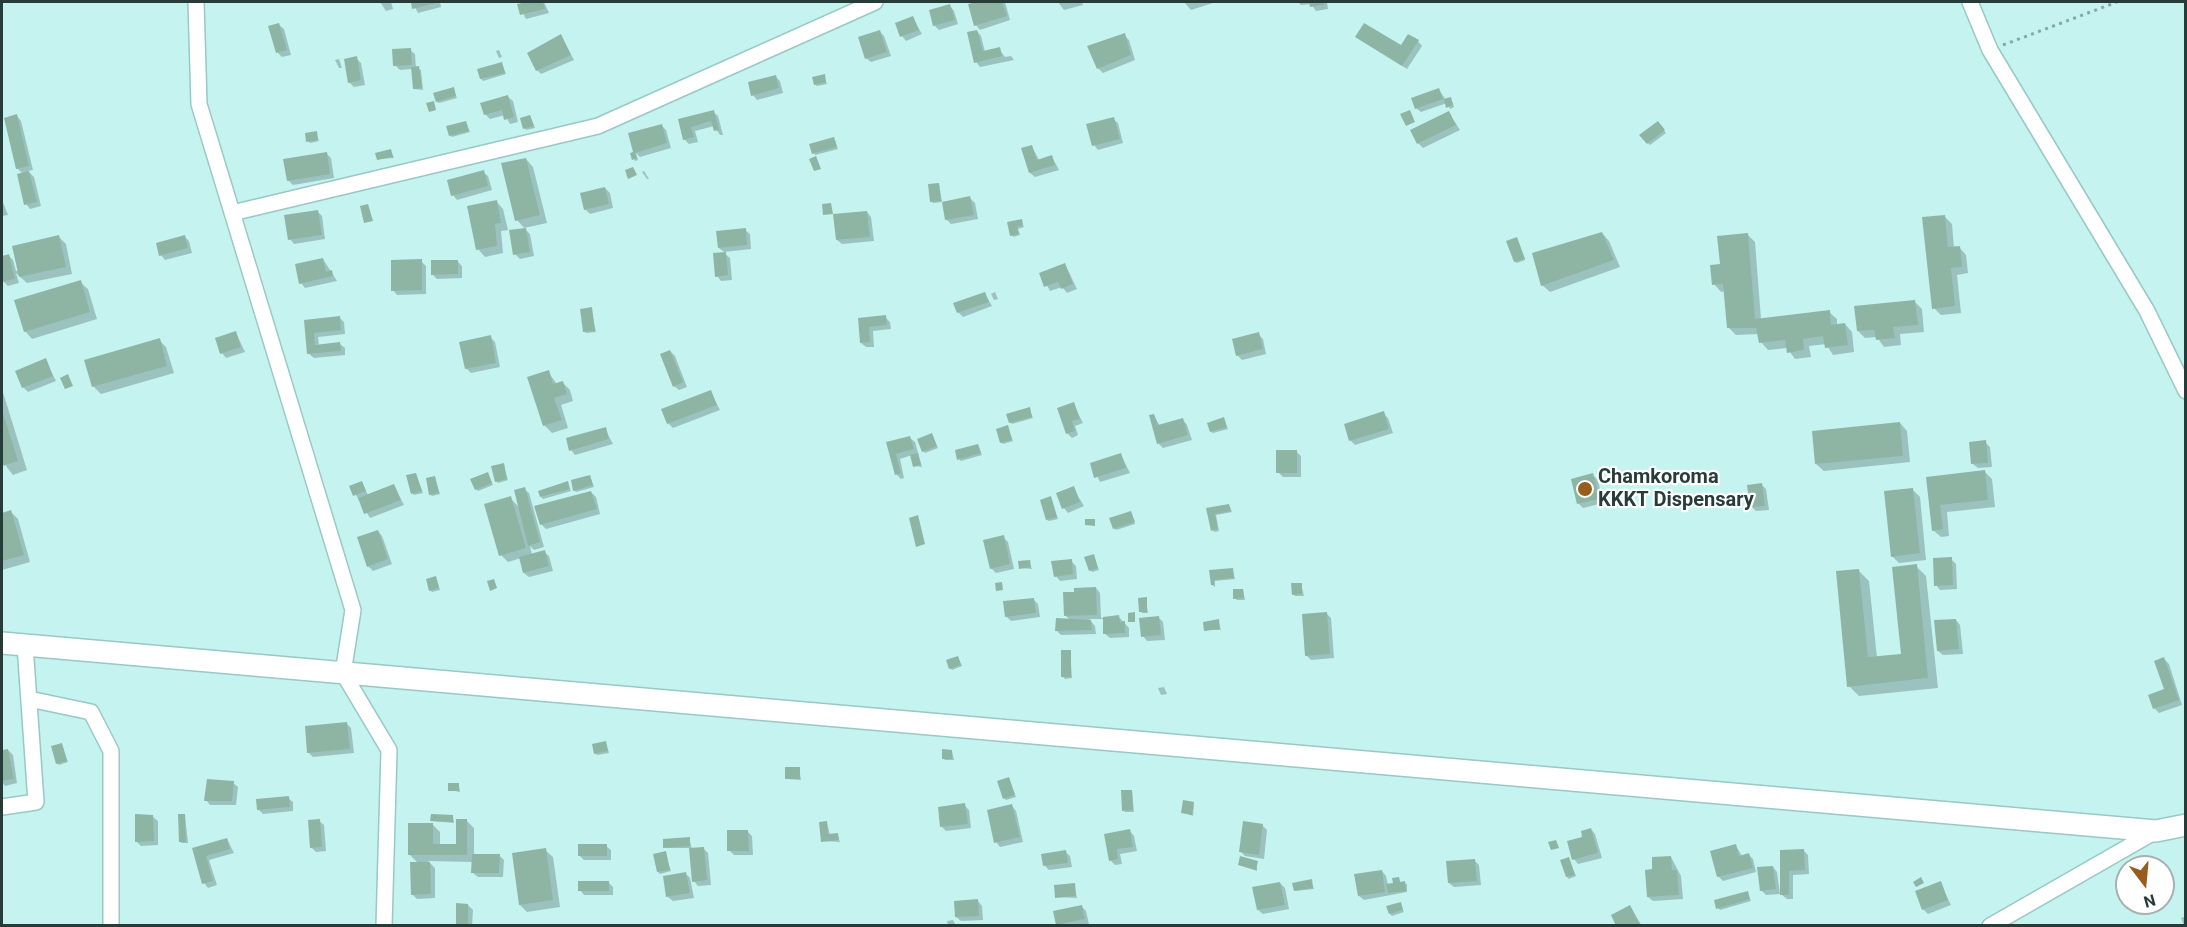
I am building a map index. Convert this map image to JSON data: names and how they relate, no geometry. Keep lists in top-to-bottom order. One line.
{"places":["Chamkoroma KKKT Dispensary"],"north":"bottom"}
